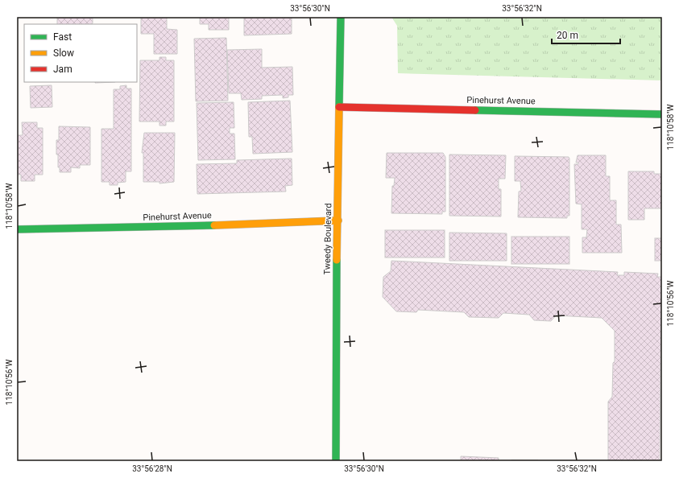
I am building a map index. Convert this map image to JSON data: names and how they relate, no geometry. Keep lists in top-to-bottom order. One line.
{"streets":{"street":["Pinehurst Avenue","Tweedy Boulevard"]},"crossings":[["Pinehurst Avenue","Tweedy Boulevard"]],"legend":["Fast","Slow","Jam"],"scale_bar":"20 m","coordinates":["33°56'30\"N","33°56'32\"N","118°10'58\"W","118°10'56\"W","33°56'28\"N"]}
